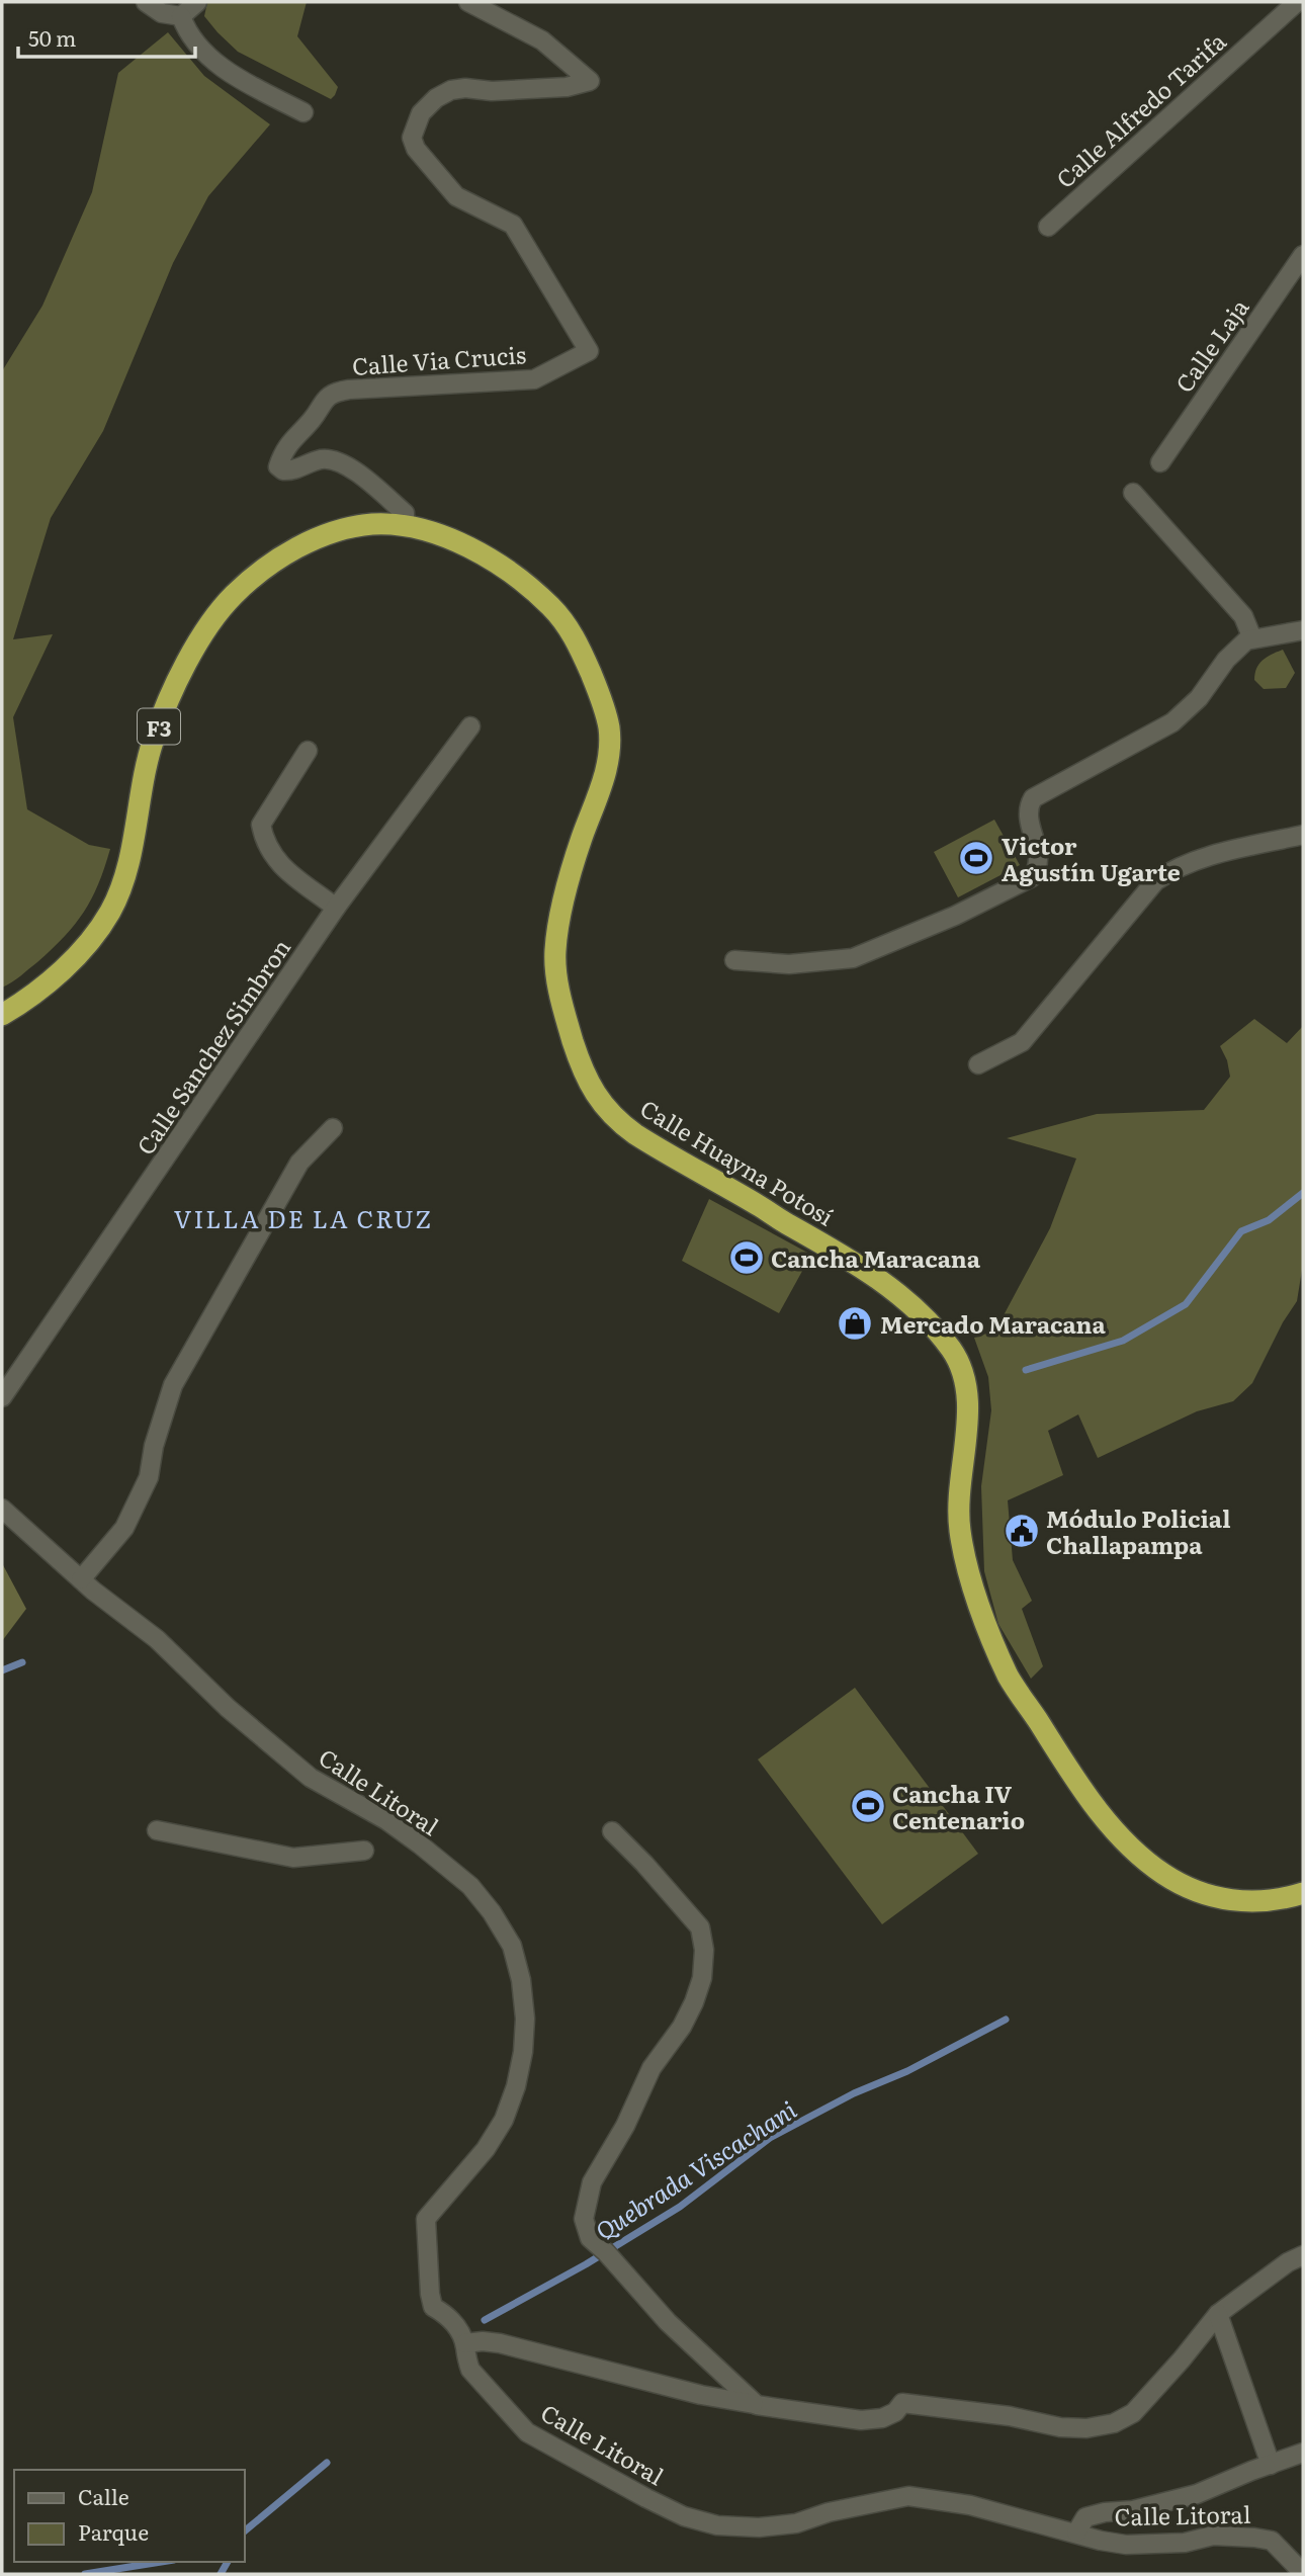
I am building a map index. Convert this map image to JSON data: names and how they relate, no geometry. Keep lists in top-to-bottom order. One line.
{"streets":{"highway":["F3","Calle Huayna Potosí"],"street":["Calle Alfredo Tarifa","Calle Laja","Calle Via Crucis","Calle Sanchez Simbron","Calle Litoral"]},"crossings":[["Calle Via Crucis","Calle Huayna Potosí"]],"districts":["VILLA DE LA CRUZ"],"water":["Quebrada Viscachani"],"places":{"sports":["Victor Agustín Ugarte","Cancha Maracana","Cancha IV Centenario"],"shop":["Mercado Maracana"],"public building":["Módulo Policial Challapampa"]},"legend":["Calle","Parque"],"scale_bar":"50 m"}
